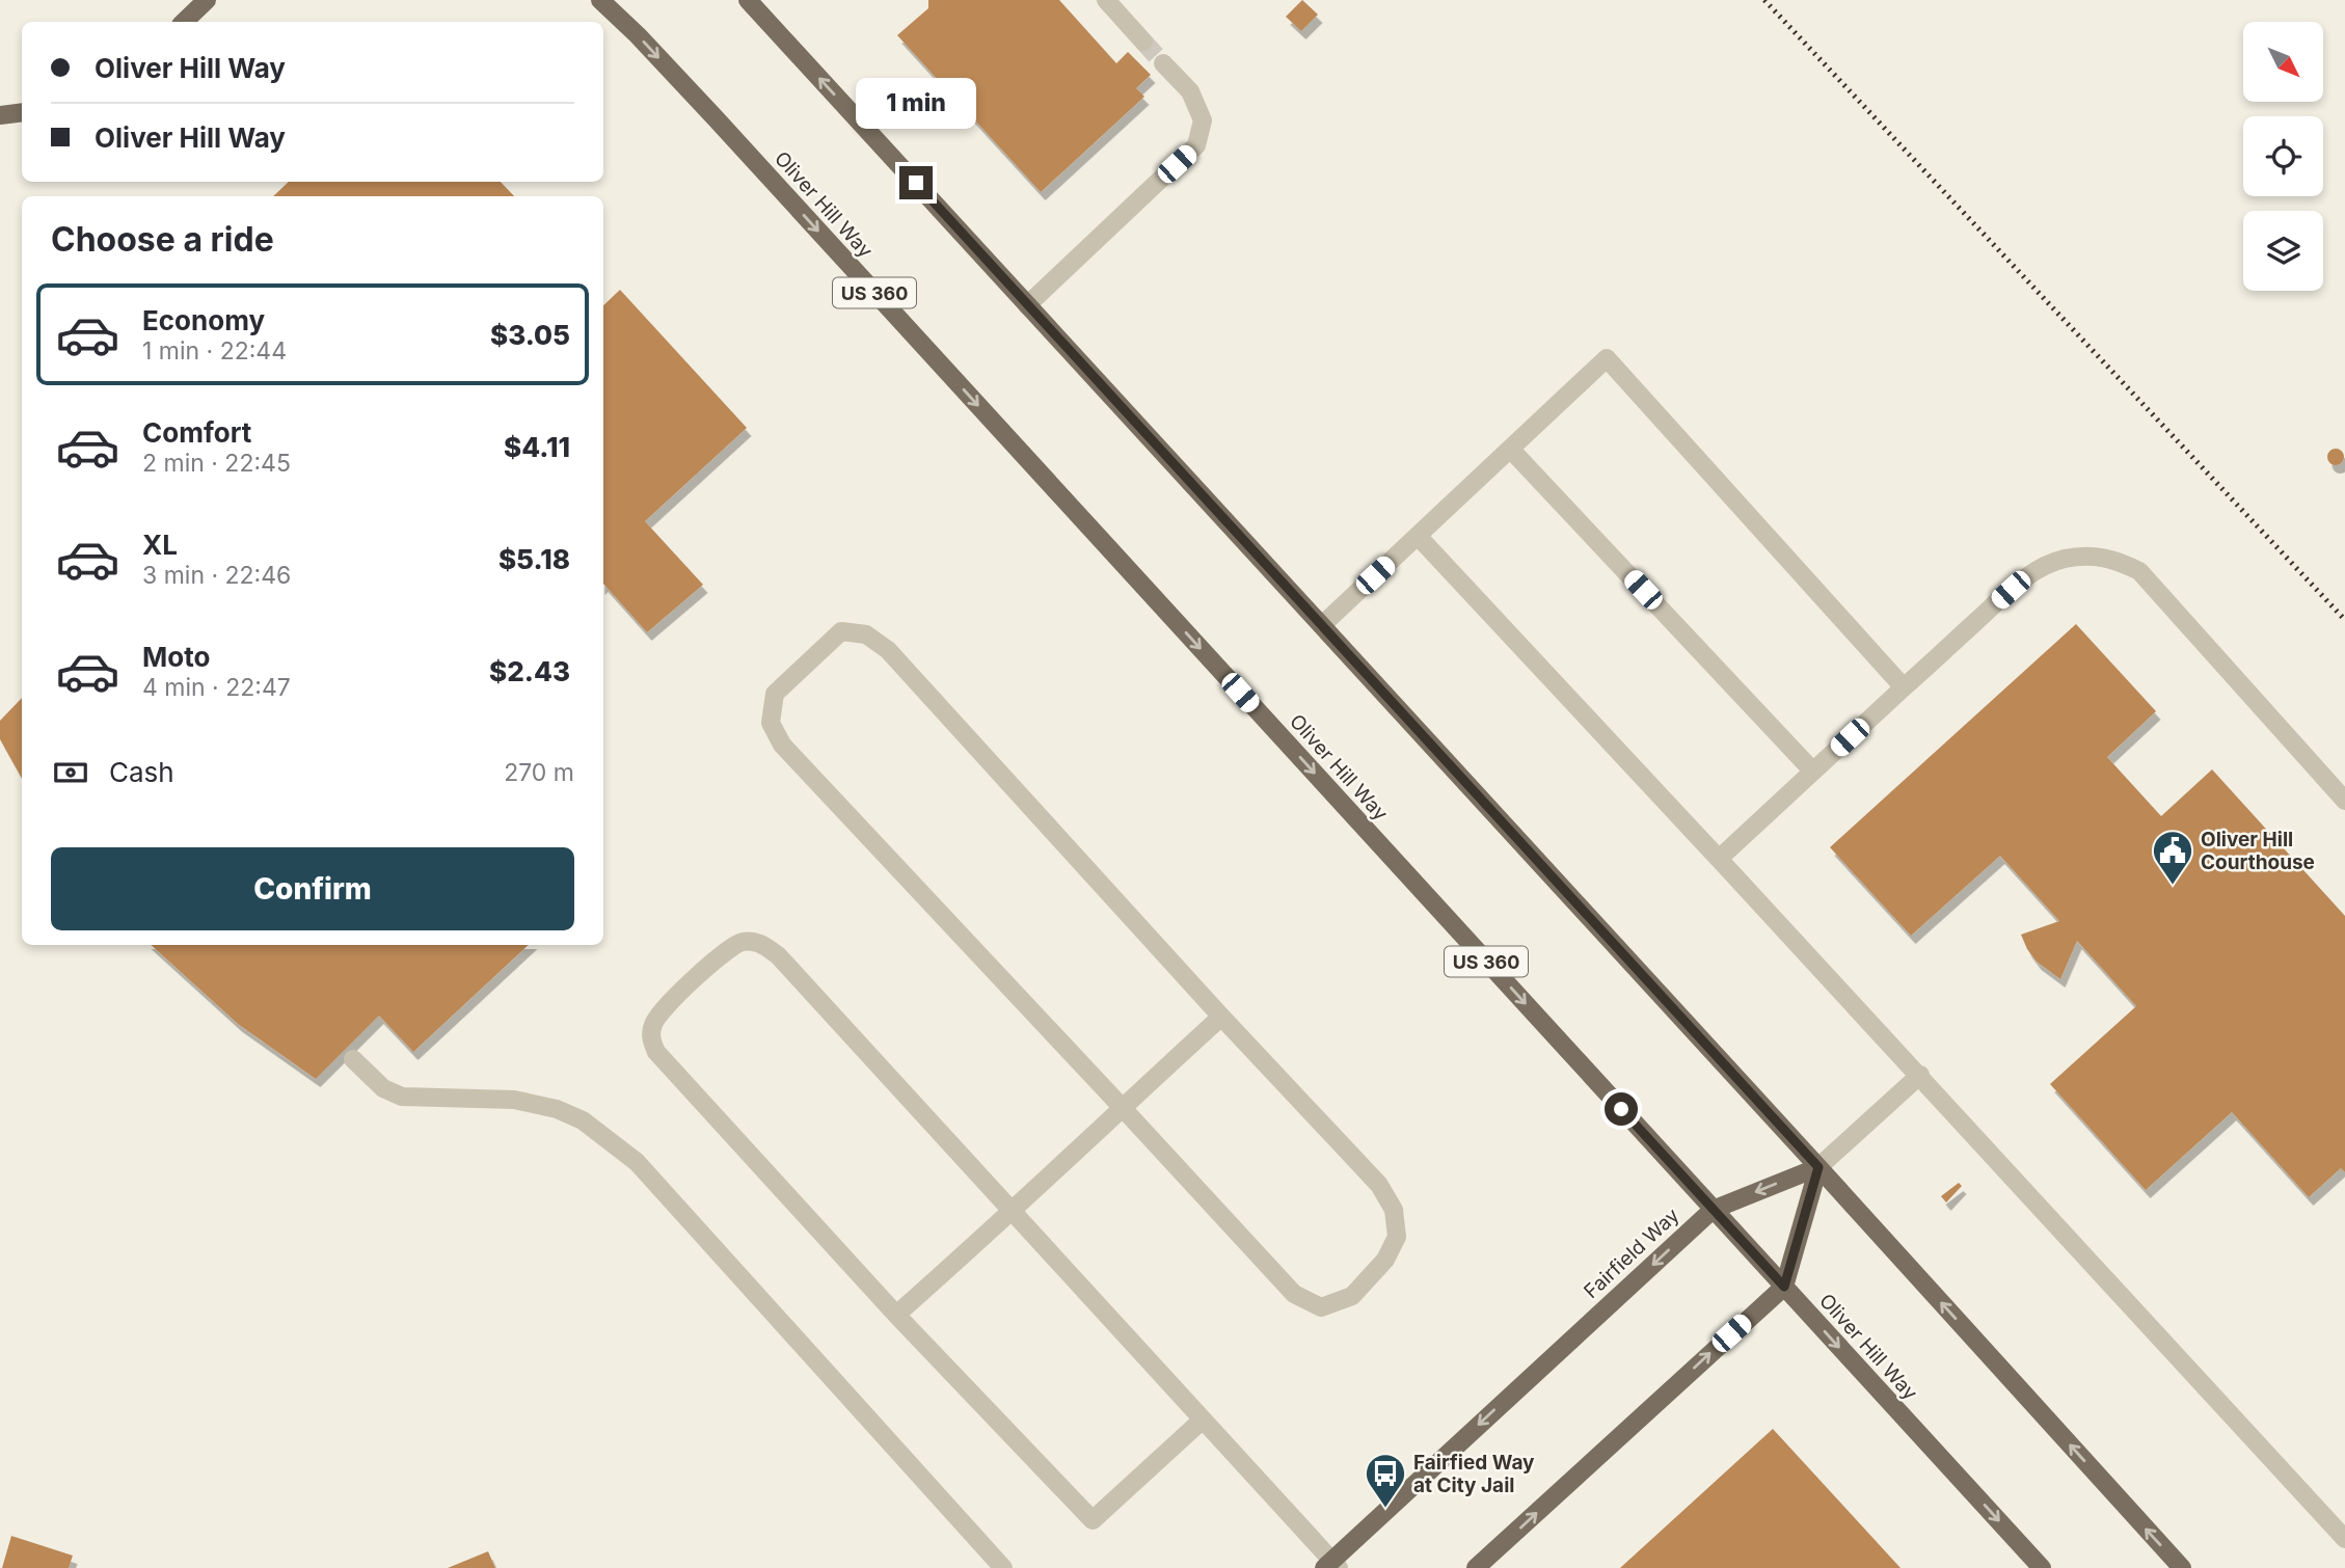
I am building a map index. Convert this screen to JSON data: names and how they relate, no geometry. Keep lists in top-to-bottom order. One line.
{"streets":{"main road":["Oliver Hill Way","US 360","Fairfield Way"]},"crossings":[["Oliver Hill Way","Fairfield Way"]],"places":{"public building":["Oliver Hill Courthouse"],"bus stop":["Fairfied Way at City Jail"]},"north":"bottom right","page":{"banner":["Oliver Hill Way","Oliver Hill Way"],"bubble":"1 min","heading":"Choose a ride","list":[{"name":"Economy","note":"1 min · 22:44","value":"$3.05"},{"name":"Comfort","note":"2 min · 22:45","value":"$4.11"},{"name":"XL","note":"3 min · 22:46","value":"$5.18"},{"name":"Moto","note":"4 min · 22:47","value":"$2.43"}],"pay":["Cash","270 m"],"buttons":"Confirm"}}
